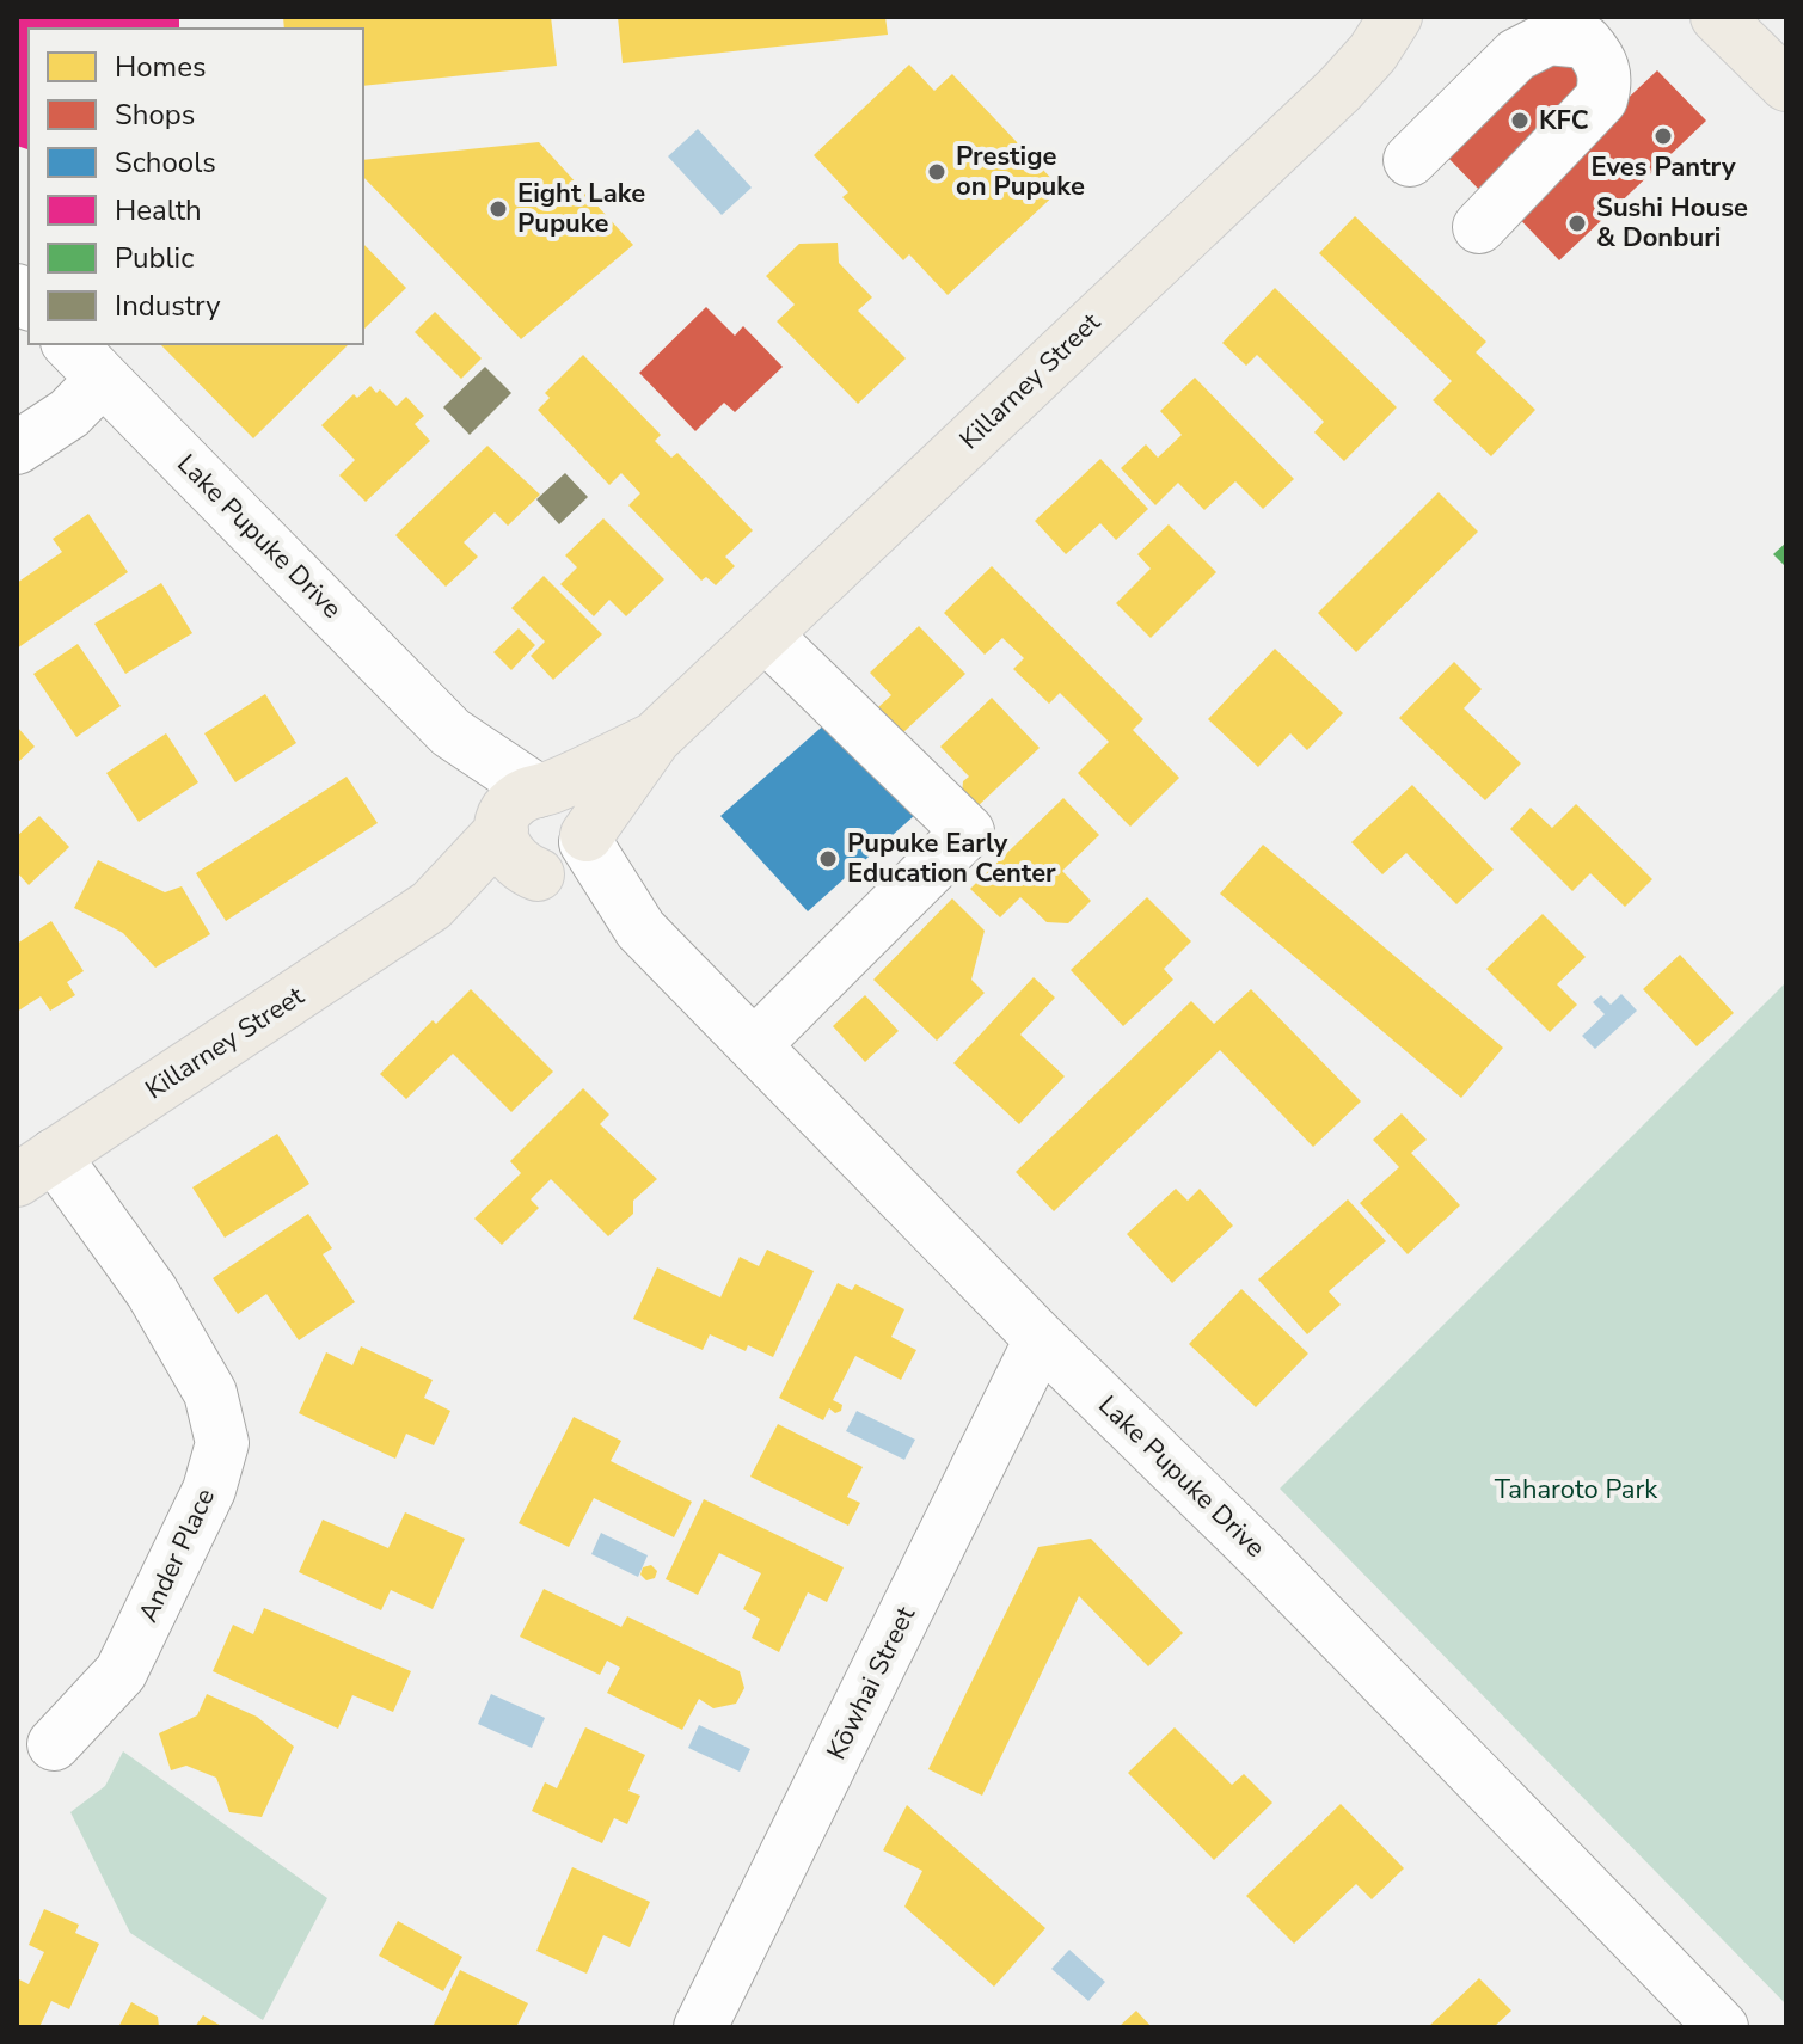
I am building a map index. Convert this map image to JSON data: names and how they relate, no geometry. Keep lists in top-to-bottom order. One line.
{"streets":{"main road":["Killarney Street"],"street":["Lake Pupuke Drive","Ander Place","Kōwhai Street"]},"crossings":[["Killarney Street","Lake Pupuke Drive"],["Killarney Street","Ander Place"],["Lake Pupuke Drive","Kōwhai Street"]],"parks":["Taharoto Park"],"places":["KFC","Eves Pantry","Prestige on Pupuke","Eight Lake Pupuke","Sushi House & Donburi","Pupuke Early Education Center"],"legend":["Homes","Shops","Schools","Health","Public","Industry"]}
